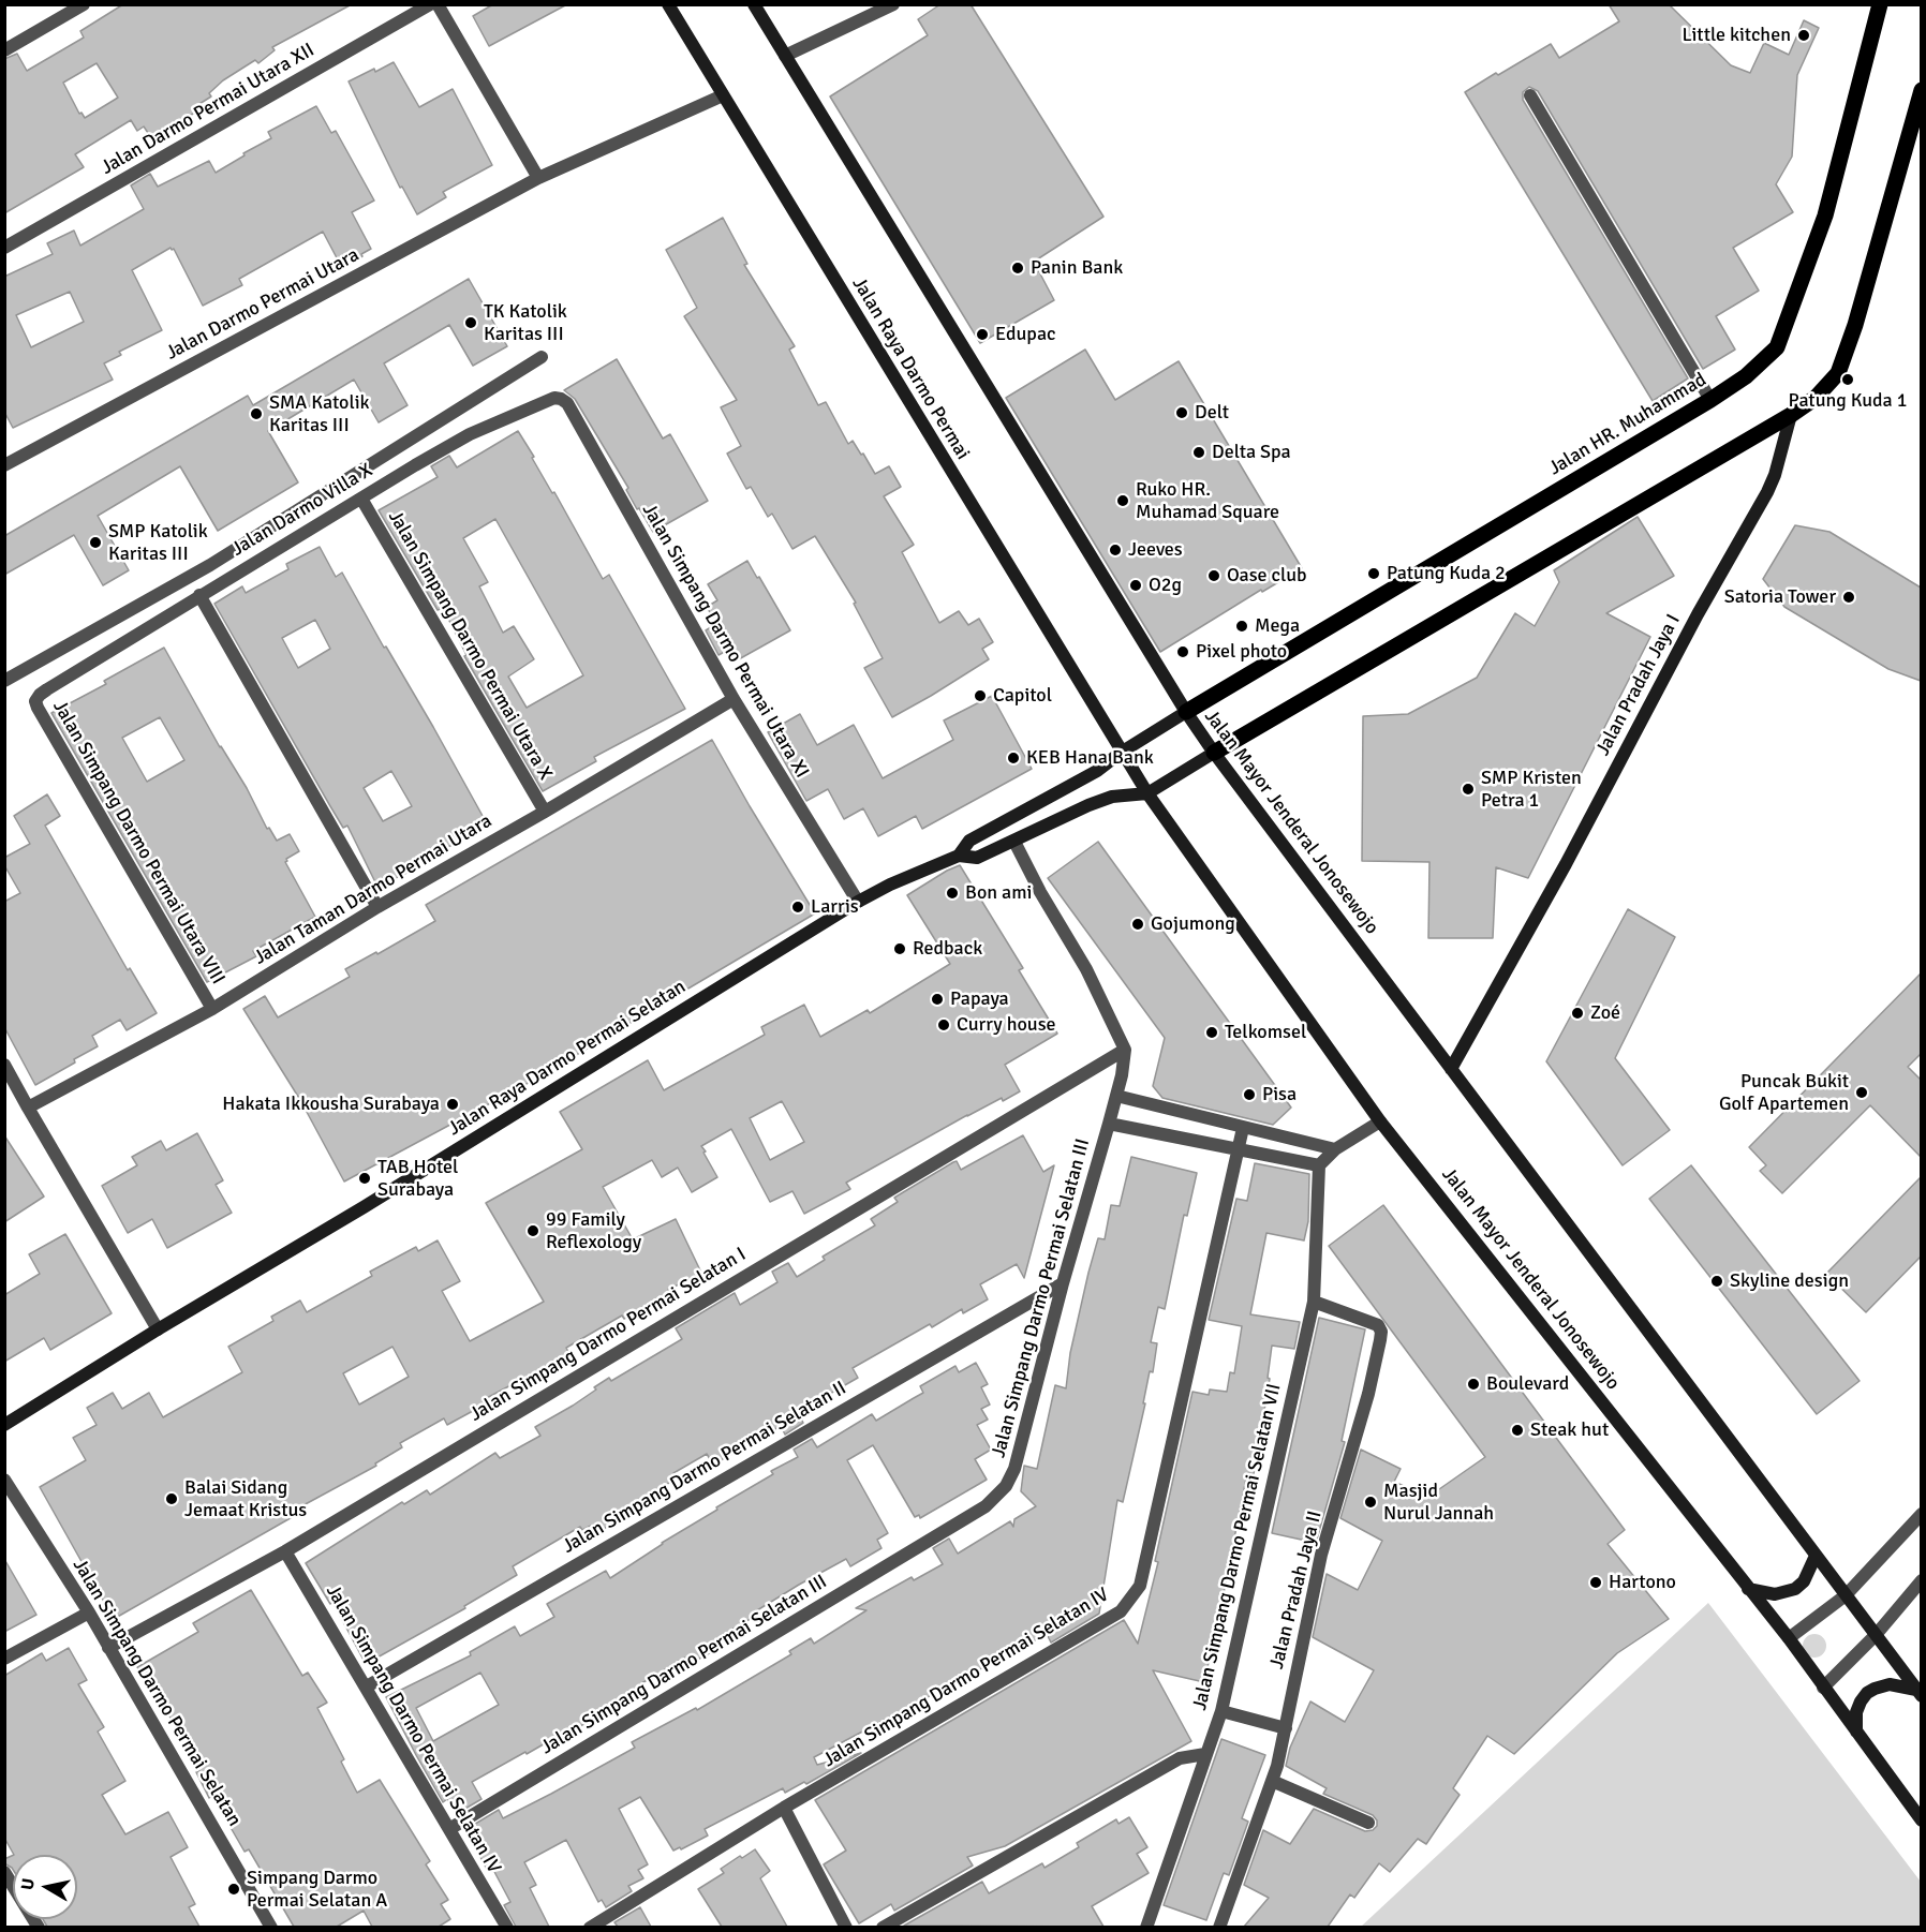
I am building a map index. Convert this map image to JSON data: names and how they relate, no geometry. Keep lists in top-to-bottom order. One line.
{"streets":{"main road":["Jalan HR. Muhammad"],"street":["Jalan Darmo Permai Utara XII","Jalan Darmo Permai Utara","Jalan Raya Darmo Permai","Jalan Darmo Villa X","Jalan Simpang Darmo Permai Utara XI","Jalan Simpang Darmo Permai Utara X","Jalan Pradah Jaya I","Jalan Mayor Jenderal Jonosewojo","Jalan Simpang Darmo Permai Utara VIII","Jalan Taman Darmo Permai Utara","Jalan Raya Darmo Permai Selatan","Jalan Simpang Darmo Permai Selatan III","Jalan Simpang Darmo Permai Selatan I","Jalan Simpang Darmo Permai Selatan II","Jalan Simpang Darmo Permai Selatan VII","Jalan Pradah Jaya II","Jalan Simpang Darmo Permai Selatan IV","Jalan Simpang Darmo Permai Selatan"]},"crossings":[["Jalan Darmo Permai Utara","Jalan Raya Darmo Permai"],["Jalan Raya Darmo Permai","Jalan Mayor Jenderal Jonosewojo"],["Jalan Raya Darmo Permai","Jalan Raya Darmo Permai Selatan"],["Jalan HR. Muhammad","Jalan Mayor Jenderal Jonosewojo"],["Jalan HR. Muhammad","Jalan Raya Darmo Permai Selatan"],["Jalan Darmo Villa X","Jalan Simpang Darmo Permai Utara XI"],["Jalan Darmo Villa X","Jalan Simpang Darmo Permai Utara X"],["Jalan Darmo Villa X","Jalan Simpang Darmo Permai Utara VIII"],["Jalan Simpang Darmo Permai Utara XI","Jalan Taman Darmo Permai Utara"],["Jalan Simpang Darmo Permai Utara XI","Jalan Raya Darmo Permai Selatan"],["Jalan Simpang Darmo Permai Utara X","Jalan Taman Darmo Permai Utara"],["Jalan Pradah Jaya I","Jalan Mayor Jenderal Jonosewojo"],["Jalan Mayor Jenderal Jonosewojo","Jalan Raya Darmo Permai Selatan"],["Jalan Simpang Darmo Permai Utara VIII","Jalan Taman Darmo Permai Utara"],["Jalan Simpang Darmo Permai Selatan III","Jalan Simpang Darmo Permai Selatan I"],["Jalan Simpang Darmo Permai Selatan III","Jalan Simpang Darmo Permai Selatan II"],["Jalan Simpang Darmo Permai Selatan III","Jalan Simpang Darmo Permai Selatan IV"],["Jalan Simpang Darmo Permai Selatan I","Jalan Simpang Darmo Permai Selatan IV"],["Jalan Simpang Darmo Permai Selatan I","Jalan Simpang Darmo Permai Selatan"],["Jalan Simpang Darmo Permai Selatan II","Jalan Simpang Darmo Permai Selatan IV"],["Jalan Simpang Darmo Permai Selatan VII","Jalan Pradah Jaya II"]],"places":["Little kitchen","Panin Bank","TK Katolik Karitas III","Edupac","Patung Kuda 1","Delt","SMA Katolik Karitas III","Delta Spa","Ruko HR. Muhamad Square","SMP Katolik Karitas III","Jeeves","Patung Kuda 2","Oase club","O2g","Satoria Tower","Mega","Pixel photo","Capitol","KEB Hana Bank","SMP Kristen Petra 1","Bon ami","Larris","Gojumong","Redback","Papaya","Zoé","Curry house","Telkomsel","Puncak Bukit Golf Apartemen","Pisa","Hakata Ikkousha Surabaya","TAB Hotel Surabaya","99 Family Reflexology","Skyline design","Boulevard","Steak hut","Balai Sidang Jemaat Kristus","Masjid Nurul Jannah","Hartono","Simpang Darmo Permai Selatan A"],"north":"left"}
